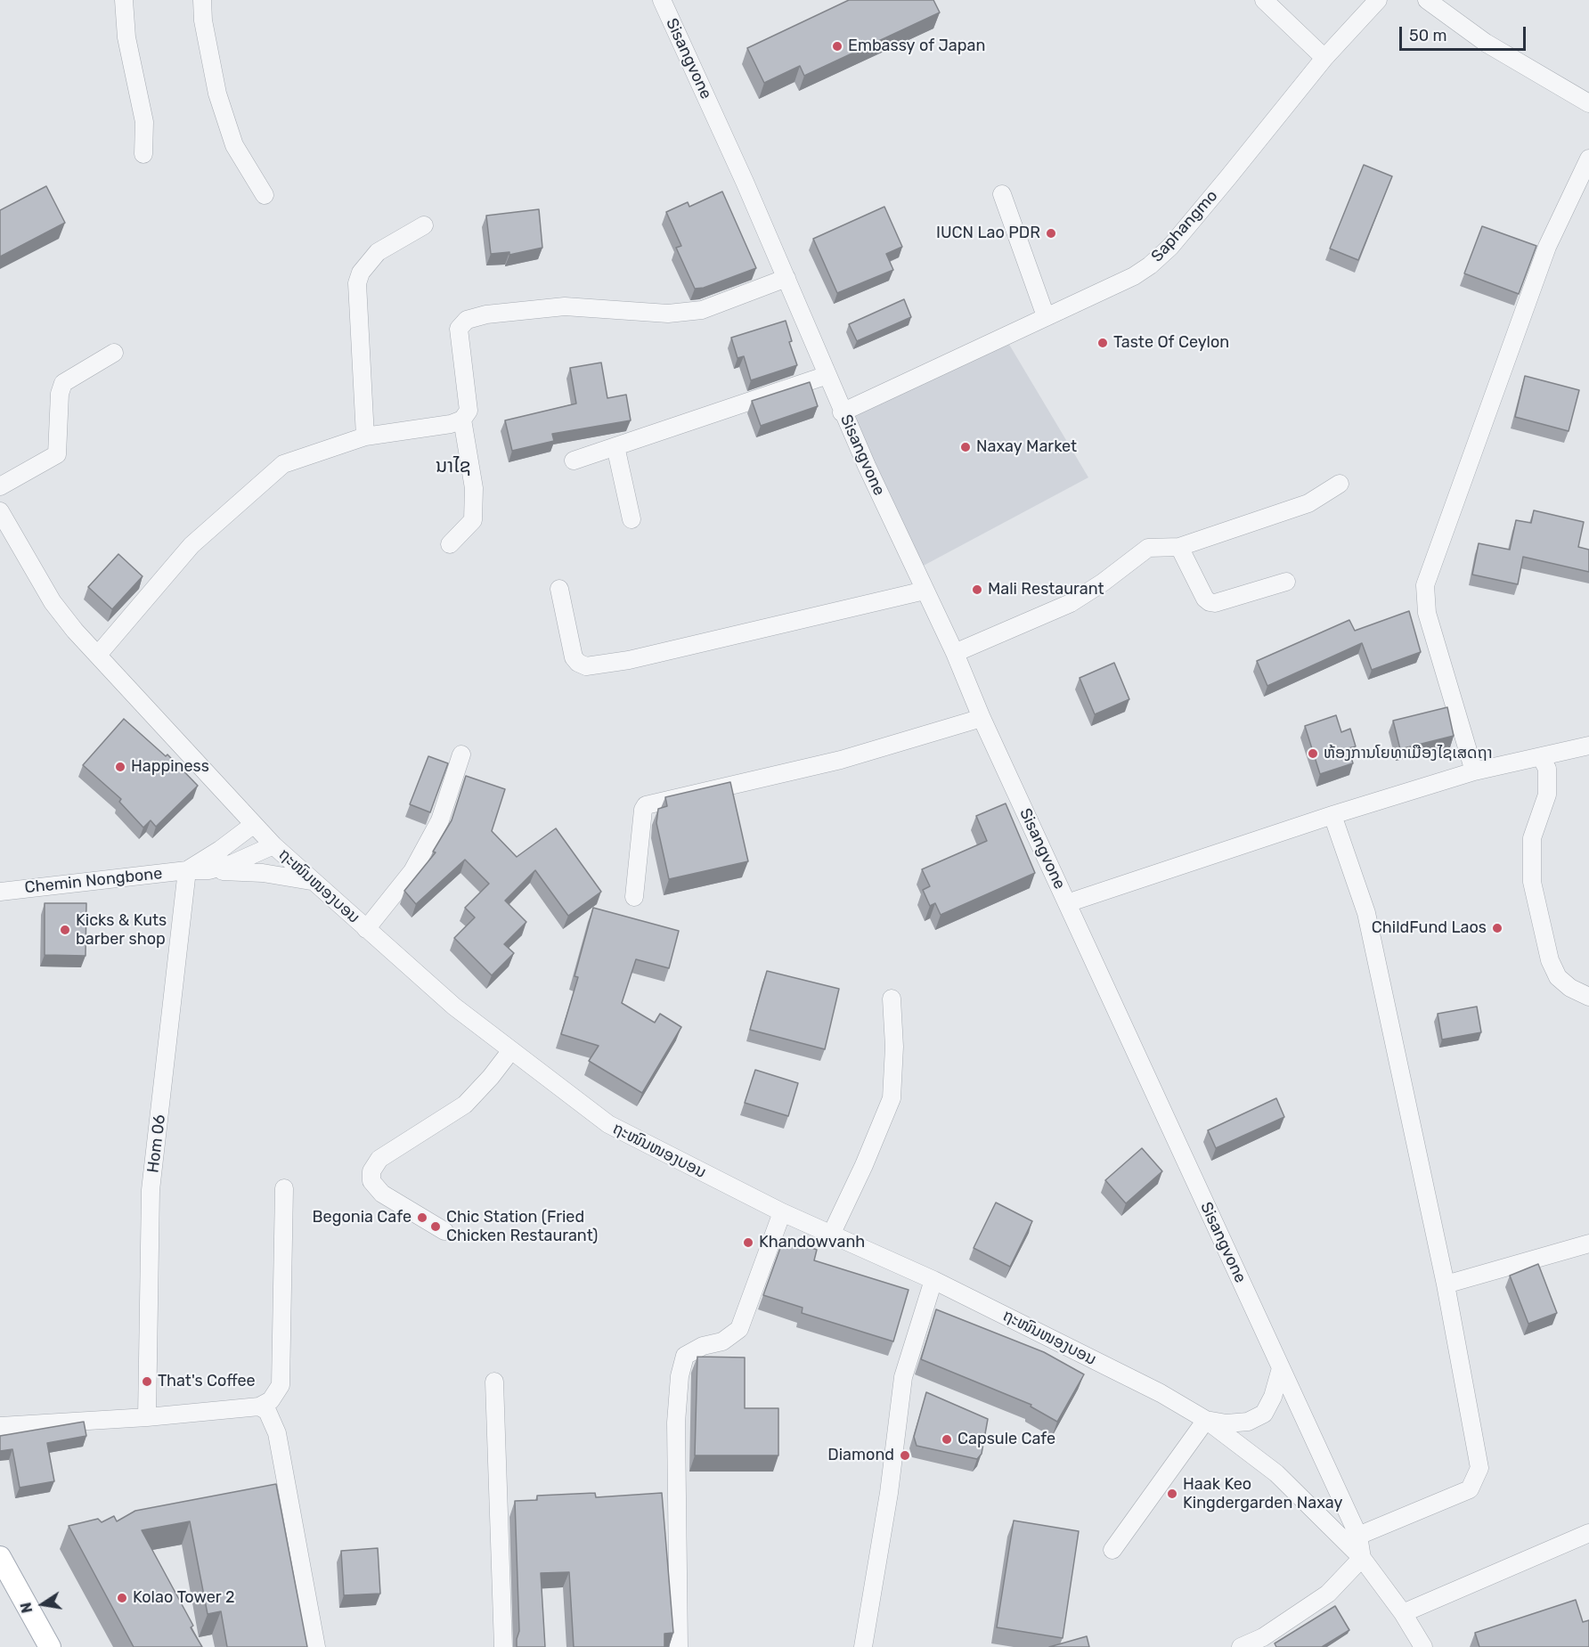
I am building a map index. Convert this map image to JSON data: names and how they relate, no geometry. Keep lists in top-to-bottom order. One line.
{"streets":{"street":["Sisangvone","Saphangmo","Chemin Nongbone","ຖະໜົນໜອງບອນ","Hom 06"]},"crossings":[["Sisangvone","Saphangmo"],["Sisangvone","ຖະໜົນໜອງບອນ"],["Chemin Nongbone","ຖະໜົນໜອງບອນ"],["Chemin Nongbone","Hom 06"]],"districts":["ນາໄຊ"],"places":["Embassy of Japan","IUCN Lao PDR","Taste Of Ceylon","Naxay Market","Mali Restaurant","ຫ້ອງການໂຍທາເມືອງໄຊເສດຖາ","Happiness","ChildFund Laos","Kicks & Kuts barber shop","Begonia Cafe","Chic Station (Fried Chicken Restaurant)","Khandowvanh","That's Coffee","Capsule Cafe","Diamond","Haak Keo Kingdergarden Naxay","Kolao Tower 2"],"scale_bar":"50 m","north":"left"}
